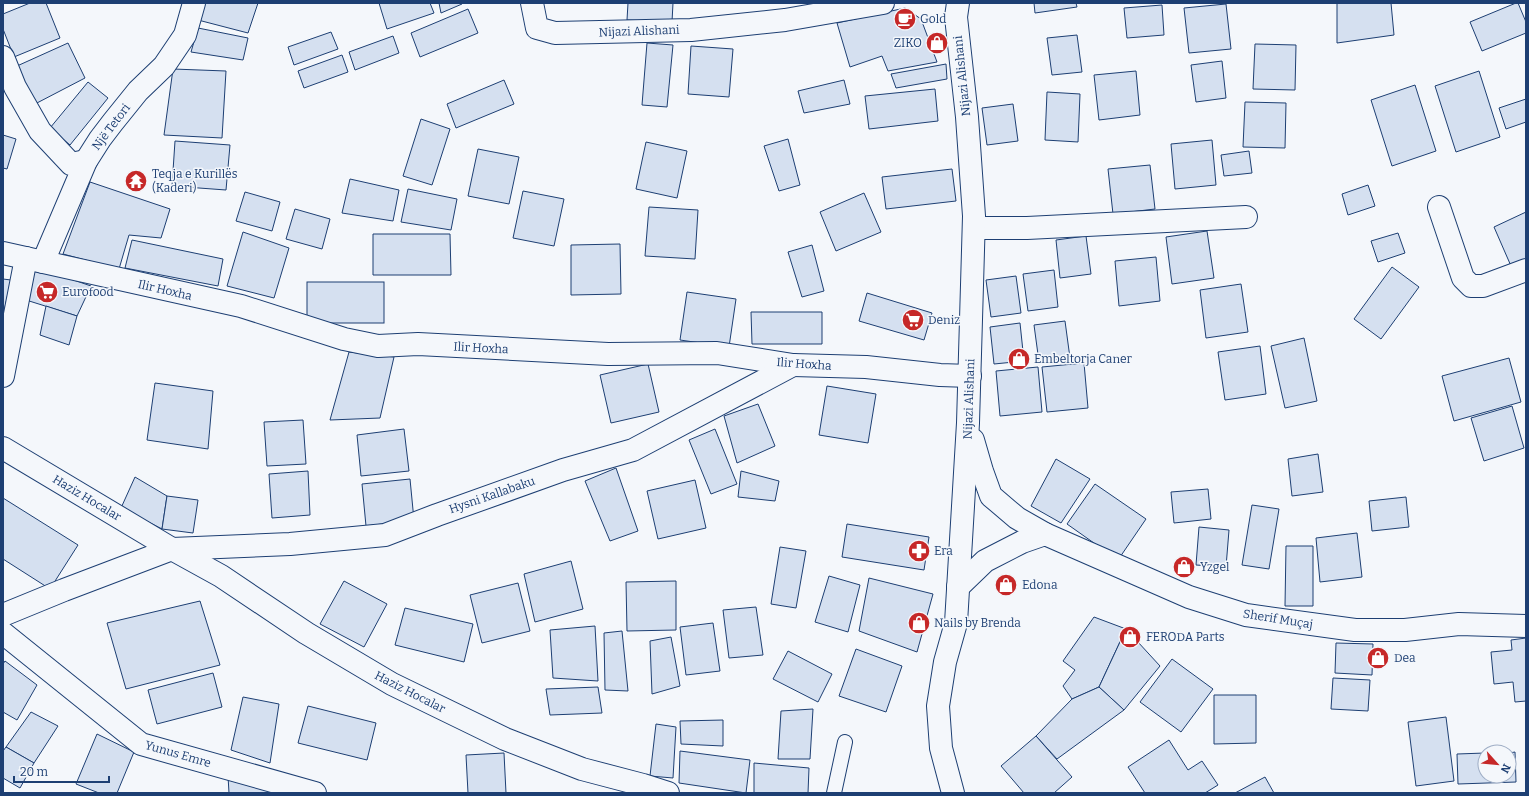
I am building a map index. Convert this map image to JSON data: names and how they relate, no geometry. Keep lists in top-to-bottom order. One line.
{"streets":{"street":["Nijazi Alishani","Një Tetori","Ilir Hoxha","Hysni Kallabaku","Haziz Hocalar","Sherif Muçaj","Yunus Emre"]},"crossings":[["Nijazi Alishani","Ilir Hoxha"],["Nijazi Alishani","Sherif Muçaj"],["Një Tetori","Ilir Hoxha"],["Ilir Hoxha","Hysni Kallabaku"],["Hysni Kallabaku","Haziz Hocalar"]],"places":{"cafe":["Gold"],"shop":["ZIKO","Embeltorja Caner","Yzgel","Edona","Nails by Brenda","FERODA Parts","Dea"],"temple":["Teqja e Kurillës (Kaderi)"],"supermarket":["Eurofood","Deniz"],"pharmacy":["Era"]},"scale_bar":"20 m","north":"bottom right"}
